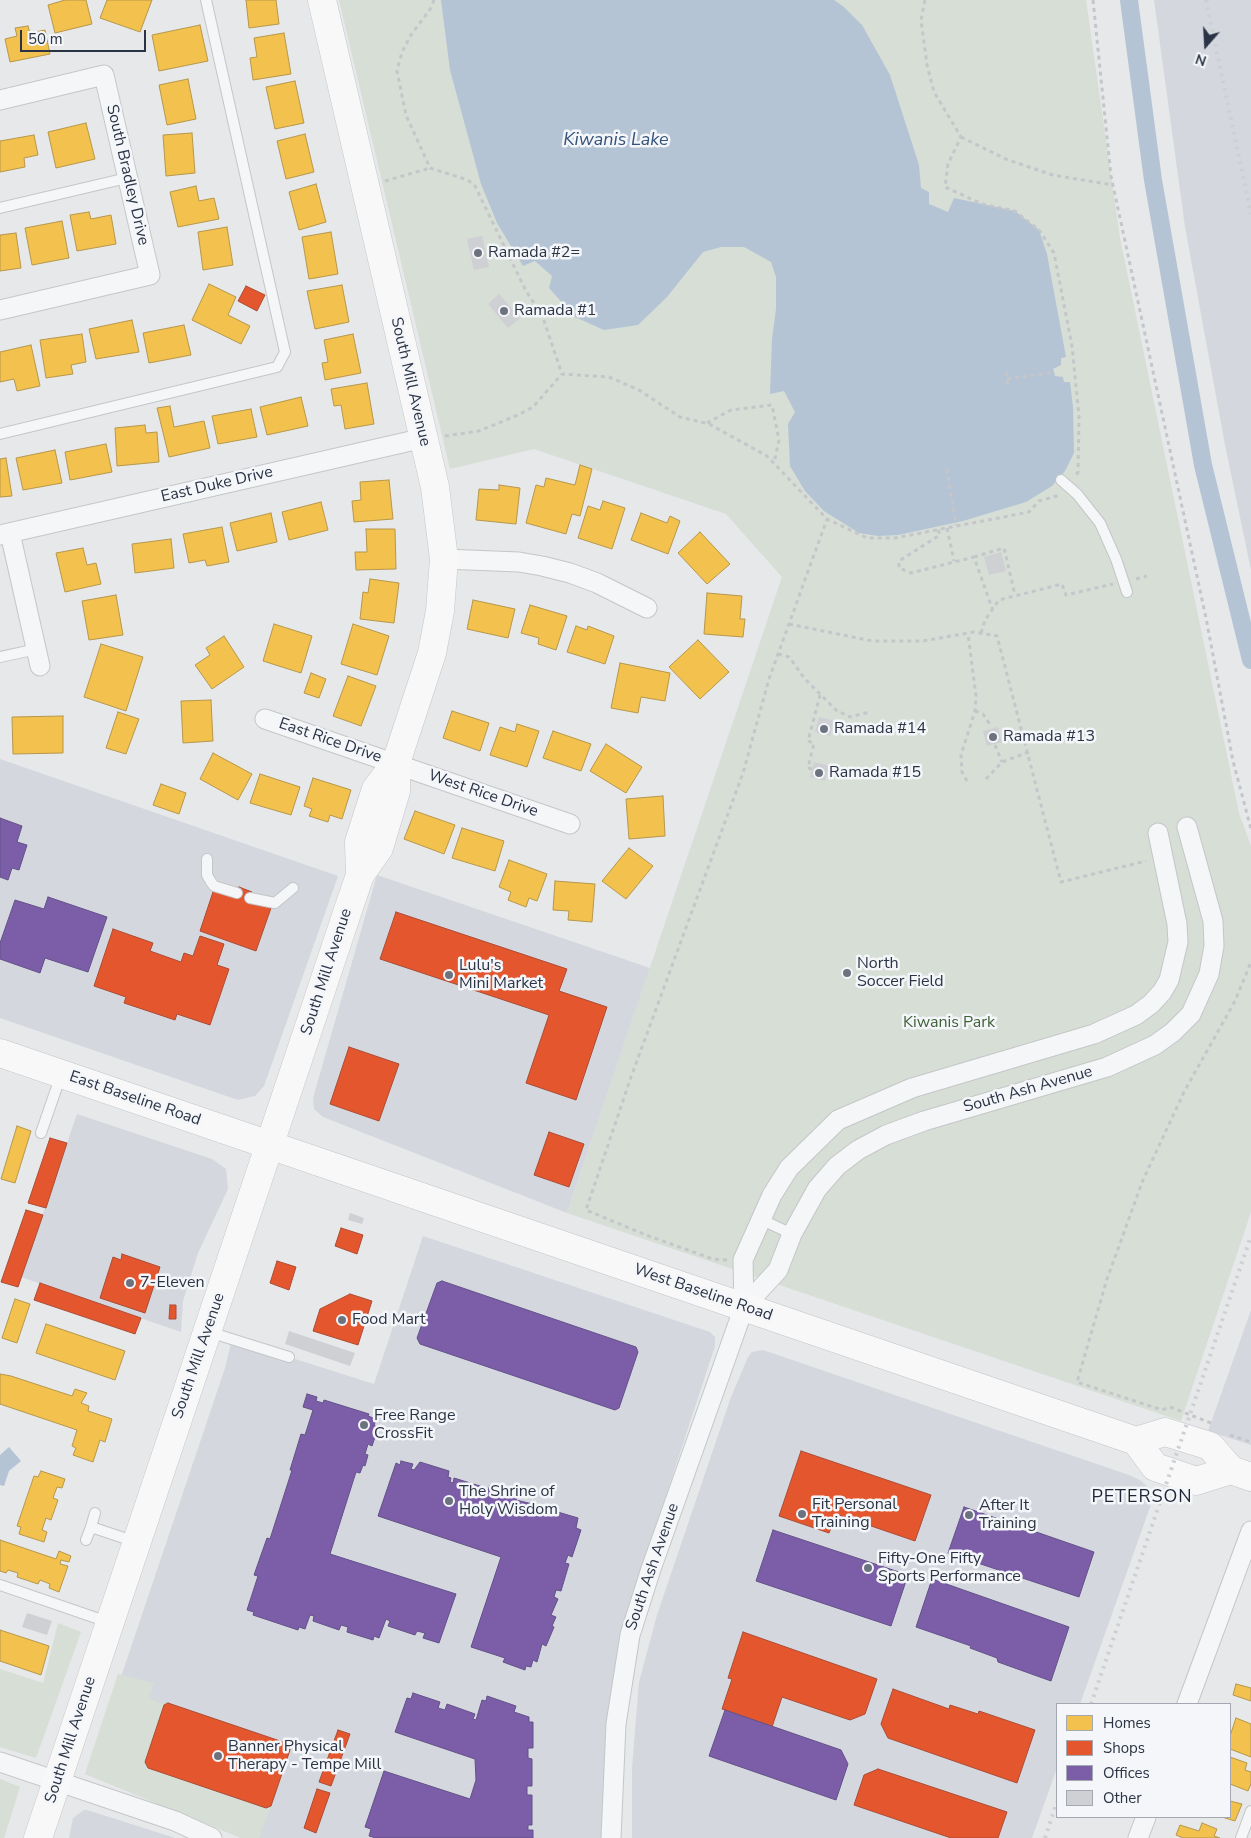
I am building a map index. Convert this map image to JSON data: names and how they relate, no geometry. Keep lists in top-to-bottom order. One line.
{"streets":{"main road":["South Mill Avenue","East Baseline Road","West Baseline Road"],"street":["South Bradley Drive","East Duke Drive","East Rice Drive","West Rice Drive","South Ash Avenue"]},"crossings":[["South Mill Avenue","East Duke Drive"],["South Mill Avenue","East Rice Drive"],["South Mill Avenue","West Rice Drive"],["South Mill Avenue","East Baseline Road"],["South Mill Avenue","West Baseline Road"],["East Rice Drive","West Rice Drive"],["South Ash Avenue","West Baseline Road"],["East Baseline Road","West Baseline Road"]],"districts":["PETERSON"],"water":["Kiwanis Lake"],"parks":["Kiwanis Park"],"places":["Ramada #2=","Ramada #1","Ramada #14","Ramada #13","Ramada #15","North Soccer Field","Lulu's Mini Market","7-Eleven","Food Mart","Free Range CrossFit","The Shrine of Holy Wisdom","Fit Personal Training","After It Training","Fifty-One Fifty Sports Performance","Banner Physical Therapy - Tempe Mill"],"legend":["Homes","Shops","Offices","Other"],"scale_bar":"50 m","north":"bottom"}
